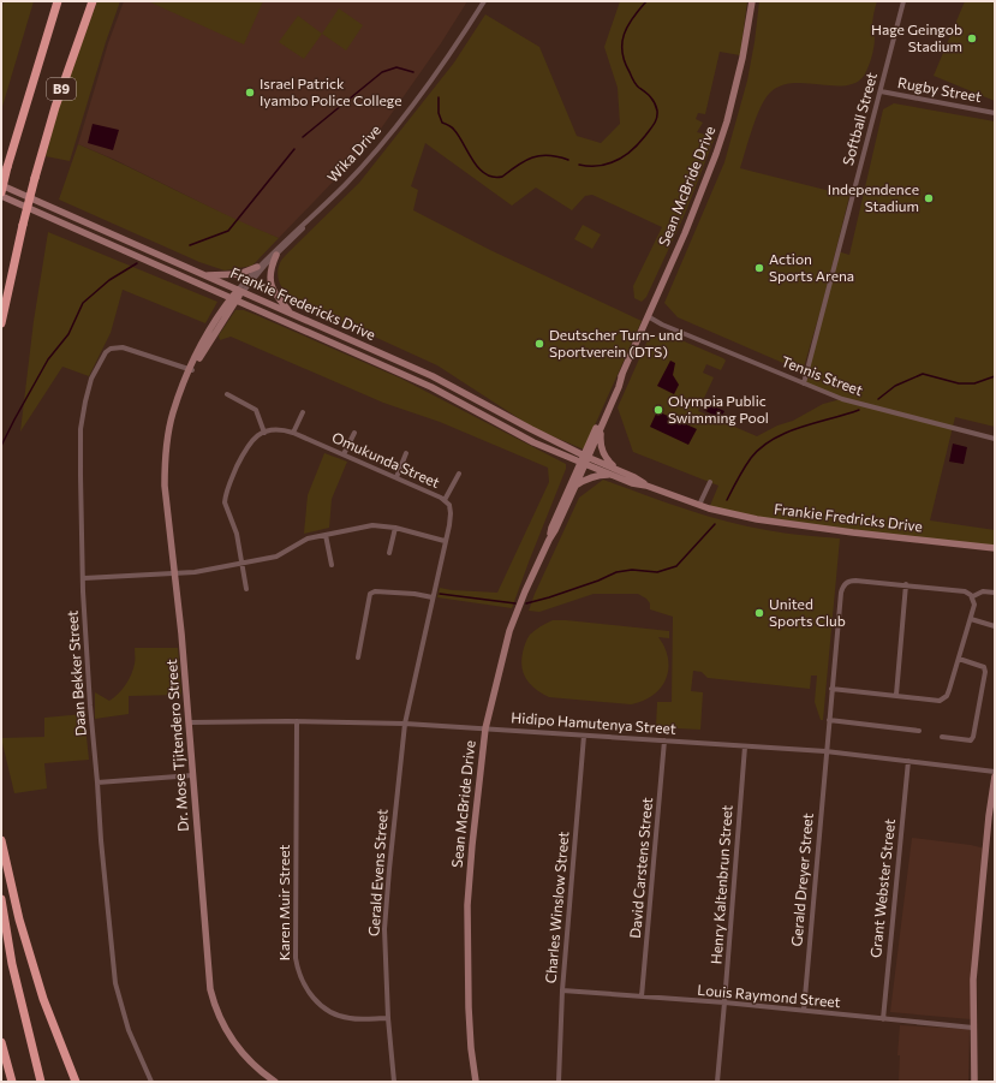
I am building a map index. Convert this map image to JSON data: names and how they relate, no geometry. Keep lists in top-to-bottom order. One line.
{"streets":{"highway":["B9"],"main road":["Sean McBride Drive","Frankie Fredericks Drive","Frankie Fredricks Drive","Dr. Mose Tjitendero Street"],"street":["Rugby Street","Softball Street","Wika Drive","Tennis Street","Omukunda Street","Daan Bekker Street","Hidipo Hamutenya Street","David Carstens Street","Gerald Evens Street","Gerald Dreyer Street","Henry Kaltenbrun Street","Grant Webster Street","Karen Muir Street","Charles Winslow Street","Louis Raymond Street"]},"crossings":[["B9","Frankie Fredericks Drive"],["Rugby Street","Softball Street"],["Softball Street","Tennis Street"],["Wika Drive","Frankie Fredericks Drive"],["Wika Drive","Dr. Mose Tjitendero Street"],["Sean McBride Drive","Frankie Fredericks Drive"],["Sean McBride Drive","Tennis Street"],["Sean McBride Drive","Frankie Fredricks Drive"],["Sean McBride Drive","Hidipo Hamutenya Street"],["Frankie Fredericks Drive","Frankie Fredricks Drive"],["Frankie Fredericks Drive","Dr. Mose Tjitendero Street"],["Omukunda Street","Hidipo Hamutenya Street"],["Omukunda Street","Gerald Evens Street"],["Daan Bekker Street","Dr. Mose Tjitendero Street"],["Hidipo Hamutenya Street","Dr. Mose Tjitendero Street"],["Hidipo Hamutenya Street","David Carstens Street"],["Hidipo Hamutenya Street","Gerald Evens Street"],["Hidipo Hamutenya Street","Gerald Dreyer Street"],["Hidipo Hamutenya Street","Henry Kaltenbrun Street"],["Hidipo Hamutenya Street","Grant Webster Street"],["Hidipo Hamutenya Street","Karen Muir Street"],["Hidipo Hamutenya Street","Charles Winslow Street"],["David Carstens Street","Louis Raymond Street"],["Gerald Evens Street","Karen Muir Street"],["Gerald Dreyer Street","Louis Raymond Street"],["Henry Kaltenbrun Street","Louis Raymond Street"],["Grant Webster Street","Louis Raymond Street"],["Charles Winslow Street","Louis Raymond Street"]],"places":["Hage Geingob Stadium","Israel Patrick Iyambo Police College","Independence Stadium","Action Sports Arena","Deutscher Turn- und Sportverein (DTS)","Olympia Public Swimming Pool","United Sports Club"]}
